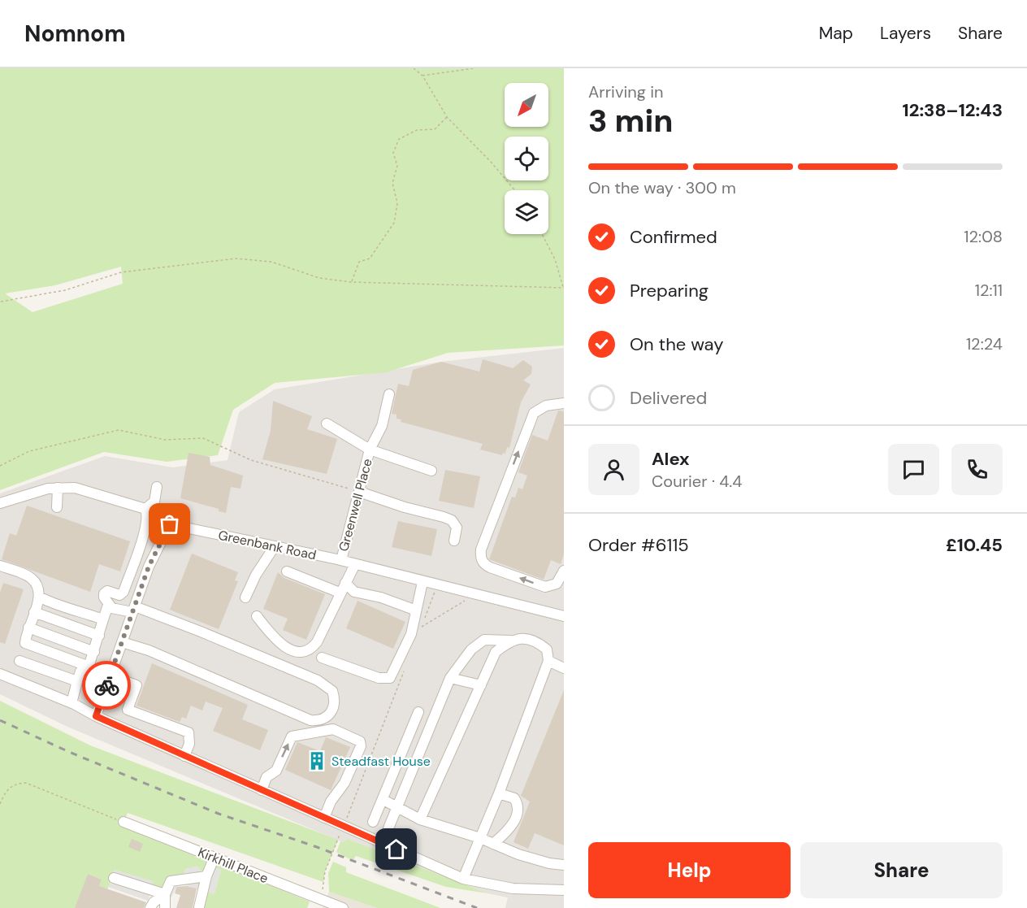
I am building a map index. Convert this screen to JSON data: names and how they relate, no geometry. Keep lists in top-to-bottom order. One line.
{"streets":{"street":["Greenwell Place","Greenbank Road","Kirkhill Place"]},"crossings":[["Greenwell Place","Greenbank Road"]],"places":{"building":["Steadfast House"]},"north":"bottom left","page":{"header":"Nomnom","nav":["Map","Layers","Share"],"heading":["3 min","Arriving in","12:38–12:43"],"panel":["Alex","Courier · 4.4","Order #6115","£10.45"],"bar":"On the way · 300 m","list":[["Confirmed","12:08"],["Preparing","12:11"],["On the way","12:24"],"Delivered"],"buttons":["Help","Share"]}}
